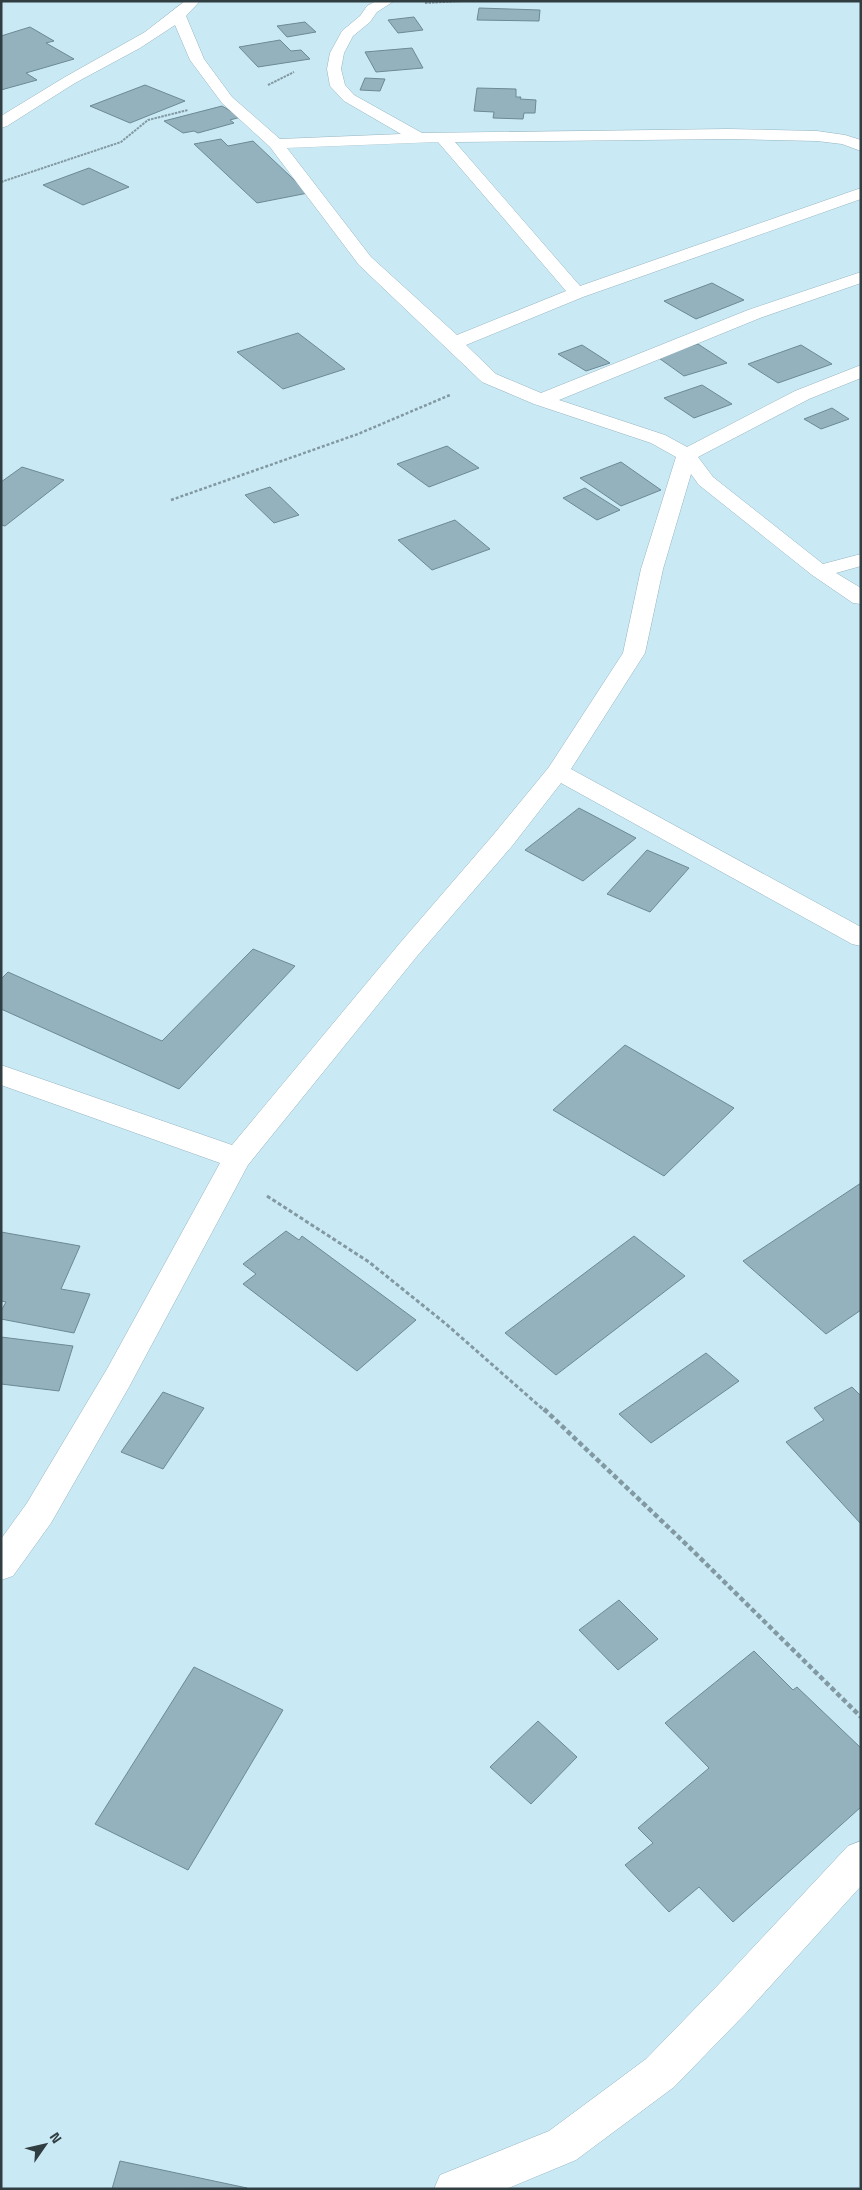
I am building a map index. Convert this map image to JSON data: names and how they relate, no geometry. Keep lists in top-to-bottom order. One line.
{"north":"top right"}
